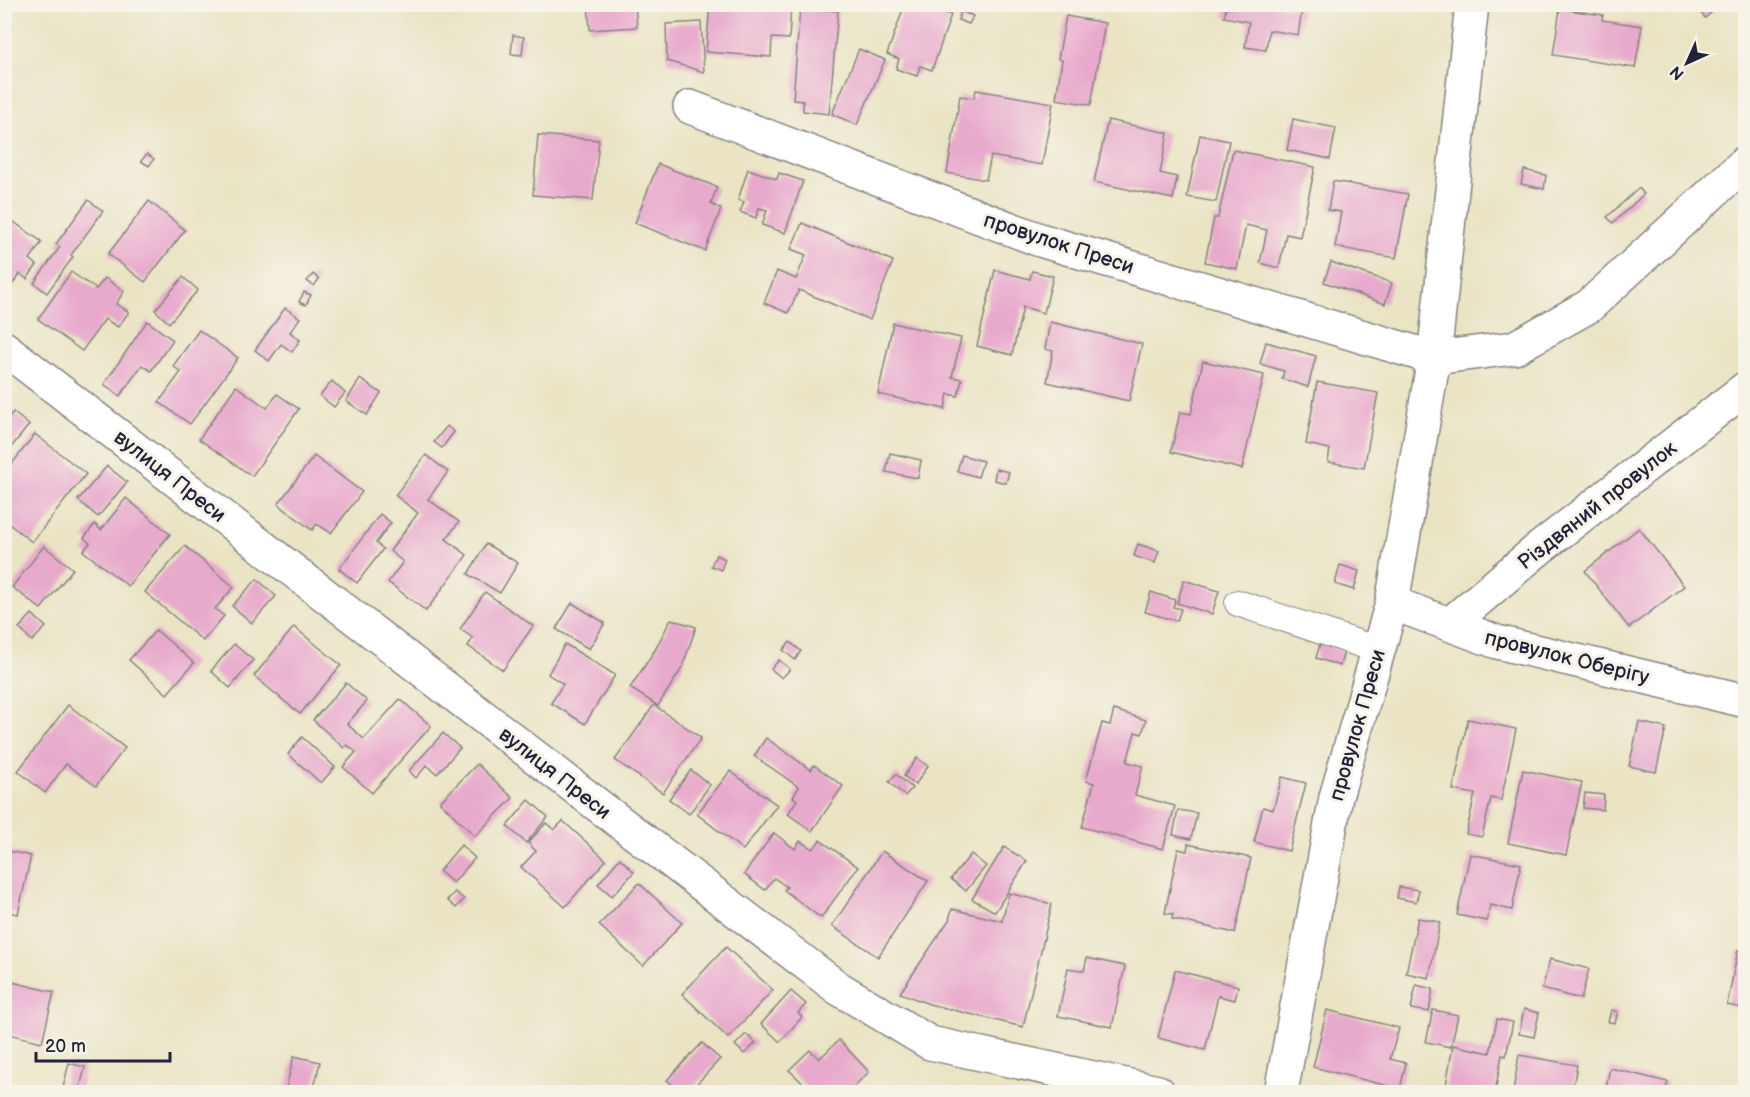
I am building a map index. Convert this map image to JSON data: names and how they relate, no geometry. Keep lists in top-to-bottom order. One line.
{"streets":{"street":["провулок Преси","вулиця Преси","Різдвяний провулок","провулок Оберігу"]},"crossings":[["провулок Преси","провулок Оберігу"],["Різдвяний провулок","провулок Оберігу"]],"scale_bar":"20 m","north":"bottom left"}
